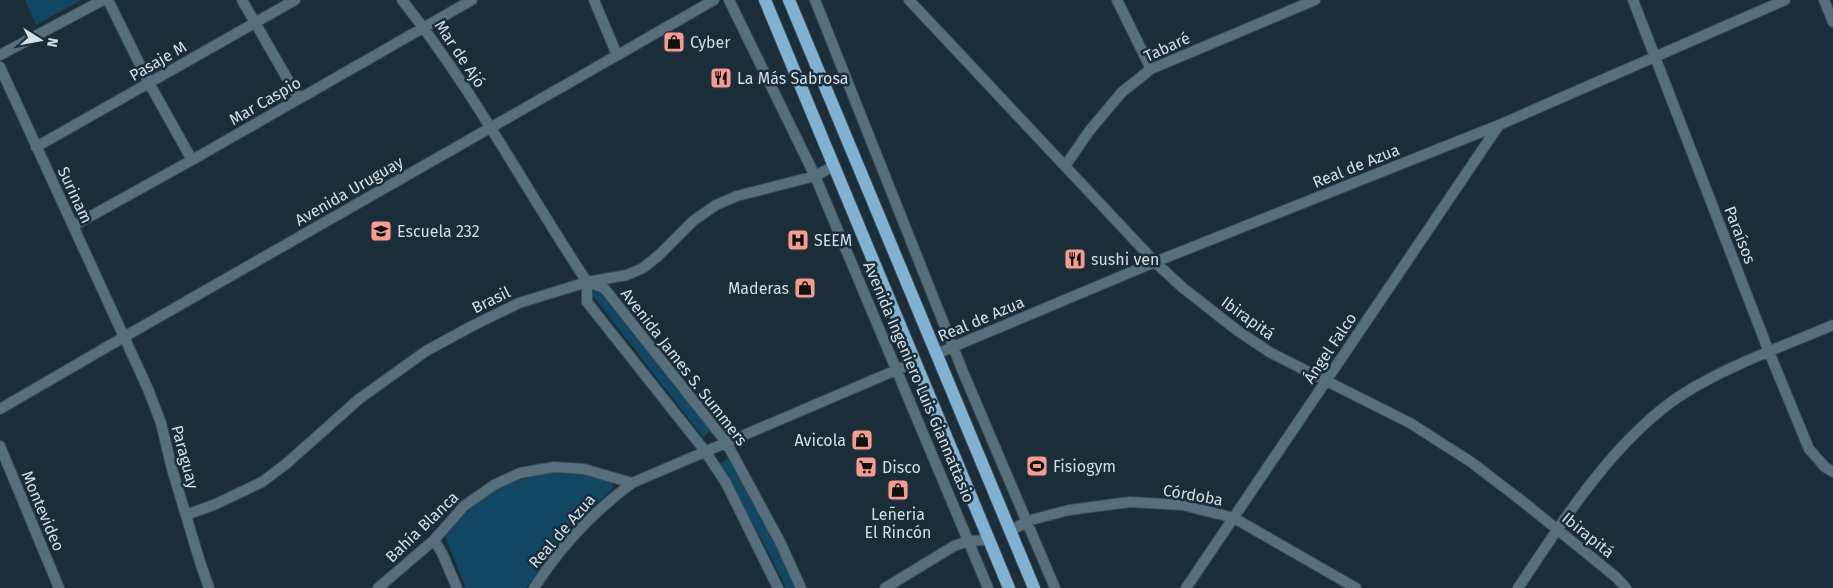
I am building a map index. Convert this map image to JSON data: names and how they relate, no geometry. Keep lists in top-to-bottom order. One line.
{"streets":{"main road":["Avenida Ingeniero Luis Giannattasio"],"street":["Tabaré","Mar de Ajó","Pasaje M","Mar Caspio","Real de Azua","Avenida Uruguay","Surinam","Paraísos","Brasil","Ibirapitá","Ángel Falco","Avenida James S. Summers","Paraguay","Córdoba","Montevideo","Bahía Blanca"]},"crossings":[["Tabaré","Ibirapitá"],["Mar de Ajó","Mar Caspio"],["Mar de Ajó","Avenida Uruguay"],["Pasaje M","Surinam"],["Mar Caspio","Surinam"],["Real de Azua","Paraísos"],["Real de Azua","Ibirapitá"],["Real de Azua","Ángel Falco"],["Real de Azua","Avenida James S. Summers"],["Real de Azua","Avenida Ingeniero Luis Giannattasio"],["Real de Azua","Bahía Blanca"],["Avenida Uruguay","Surinam"],["Avenida Uruguay","Paraguay"],["Surinam","Paraguay"],["Brasil","Avenida James S. Summers"],["Brasil","Avenida Ingeniero Luis Giannattasio"],["Brasil","Paraguay"],["Ibirapitá","Ángel Falco"],["Ángel Falco","Córdoba"],["Avenida Ingeniero Luis Giannattasio","Córdoba"]],"places":{"shop":["Cyber","Maderas","Avicola","Leñeria El Rincón"],"restaurant":["La Más Sabrosa","sushi ven"],"school or university":["Escuela 232"],"hospital":["SEEM"],"sports":["Fisiogym"],"supermarket":["Disco"]},"north":"right"}
